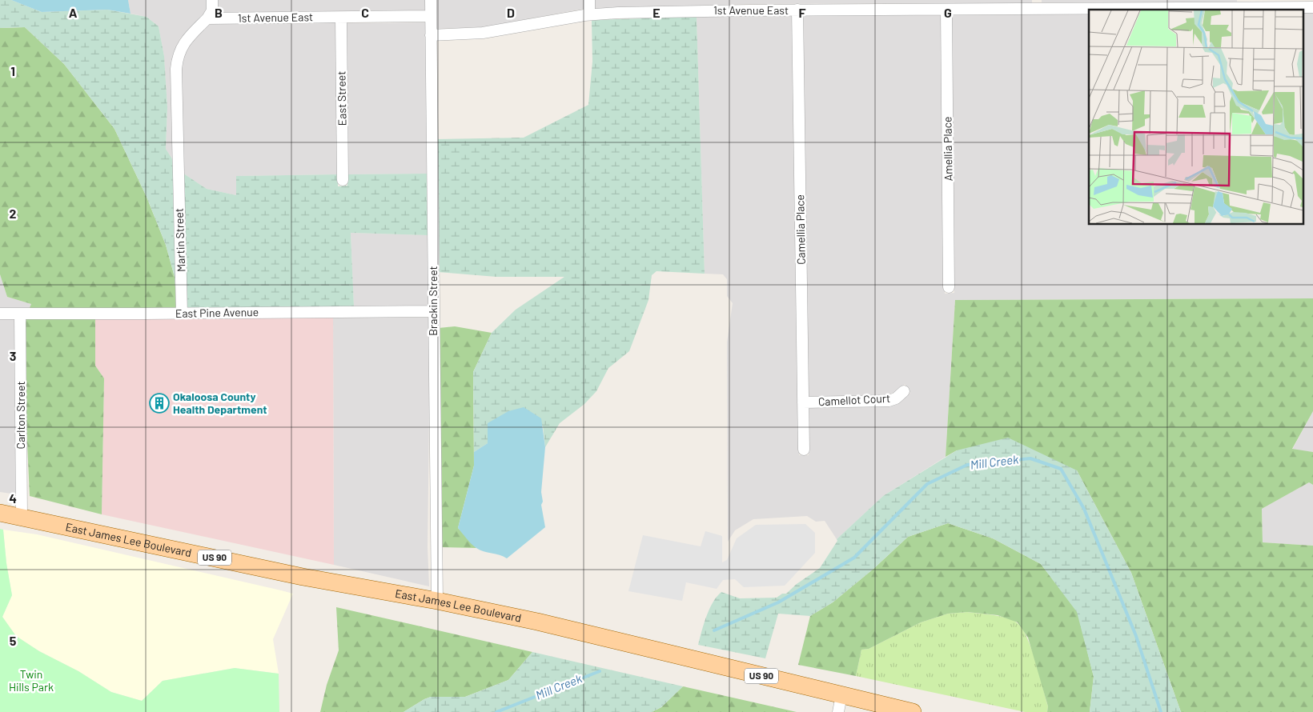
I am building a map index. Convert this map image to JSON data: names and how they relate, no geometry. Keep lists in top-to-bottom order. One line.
{"streets":{"main road":["East James Lee Boulevard","US 90"],"street":["1st Avenue East","East Street","Amellia Place","Camellia Place","Martin Street","Brackin Street","East Pine Avenue","Camellot Court","Carlton Street"]},"crossings":[["1st Avenue East","East Street"],["1st Avenue East","Amellia Place"],["1st Avenue East","Camellia Place"],["1st Avenue East","Martin Street"],["1st Avenue East","Brackin Street"],["Camellia Place","Camellot Court"],["Martin Street","East Pine Avenue"],["Brackin Street","East Pine Avenue"],["Brackin Street","East James Lee Boulevard"],["East Pine Avenue","Carlton Street"],["Carlton Street","East James Lee Boulevard"]],"water":["Mill Creek"],"parks":["Twin Hills Park"],"places":{"building":["Okaloosa County Health Department"]},"grid":{"columns":["A","B","C","D","E","F","G"],"rows":["1","2","3","4","5"]}}
